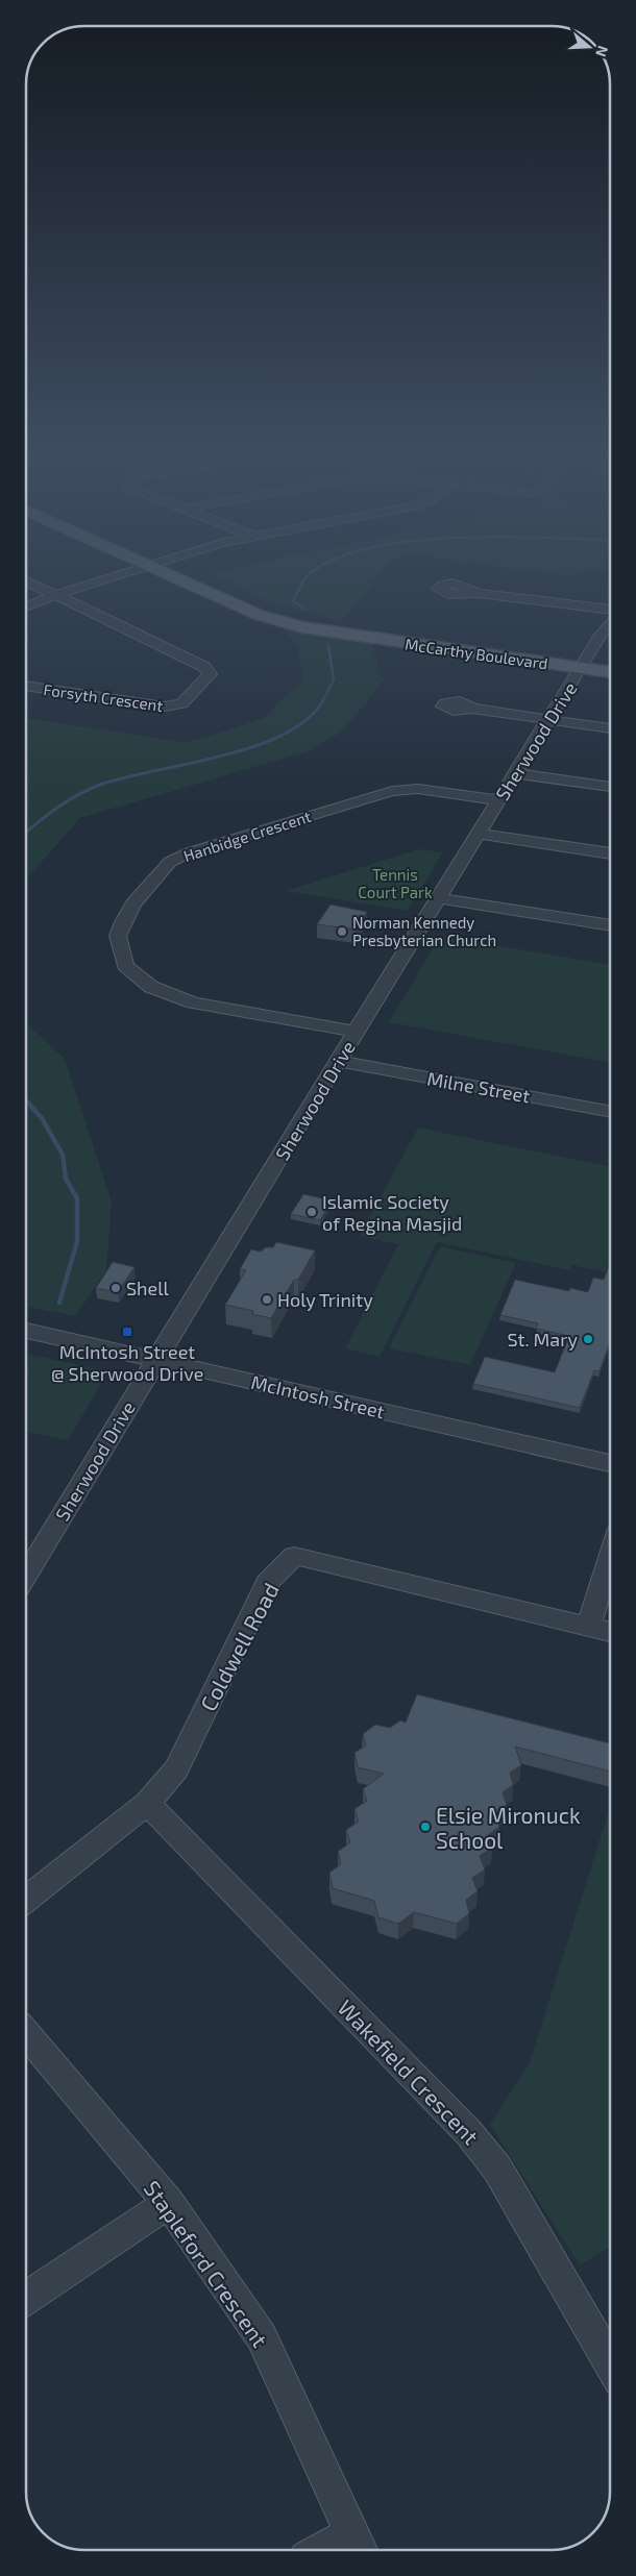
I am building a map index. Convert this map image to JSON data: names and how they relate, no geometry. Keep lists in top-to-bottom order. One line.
{"streets":{"main road":["McCarthy Boulevard"],"street":["Forsyth Crescent","Sherwood Drive","Hanbidge Crescent","Milne Street","McIntosh Street","Coldwell Road","Wakefield Crescent","Stapleford Crescent"]},"crossings":[["McCarthy Boulevard","Sherwood Drive"],["Sherwood Drive","Hanbidge Crescent"],["Sherwood Drive","Milne Street"],["Sherwood Drive","McIntosh Street"],["Coldwell Road","Wakefield Crescent"]],"parks":["Tennis Court Park"],"places":{"other":["Norman Kennedy Presbyterian Church","Islamic Society of Regina Masjid","Shell","Holy Trinity","St. Mary","Elsie Mironuck School"],"transit":["McIntosh Street @ Sherwood Drive"]},"north":"right"}
